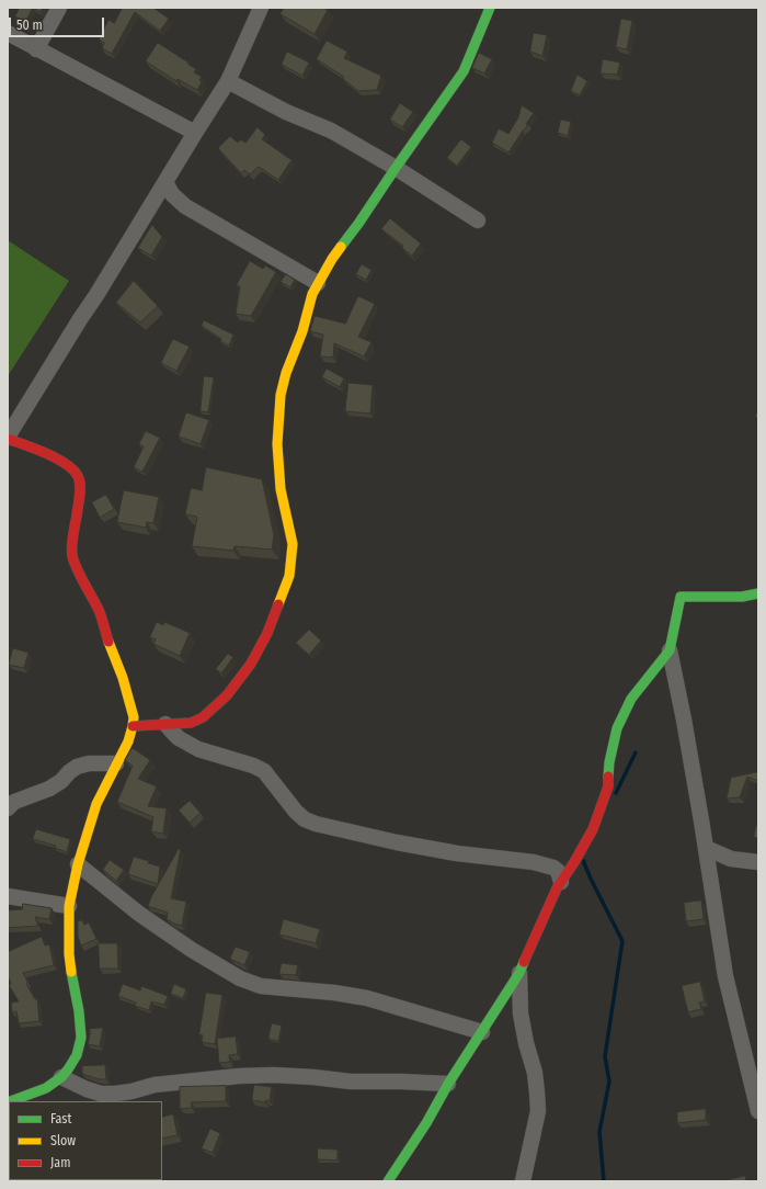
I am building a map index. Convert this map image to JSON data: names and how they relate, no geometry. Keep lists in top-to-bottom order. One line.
{"legend":["Fast","Slow","Jam"],"scale_bar":"50 m"}
